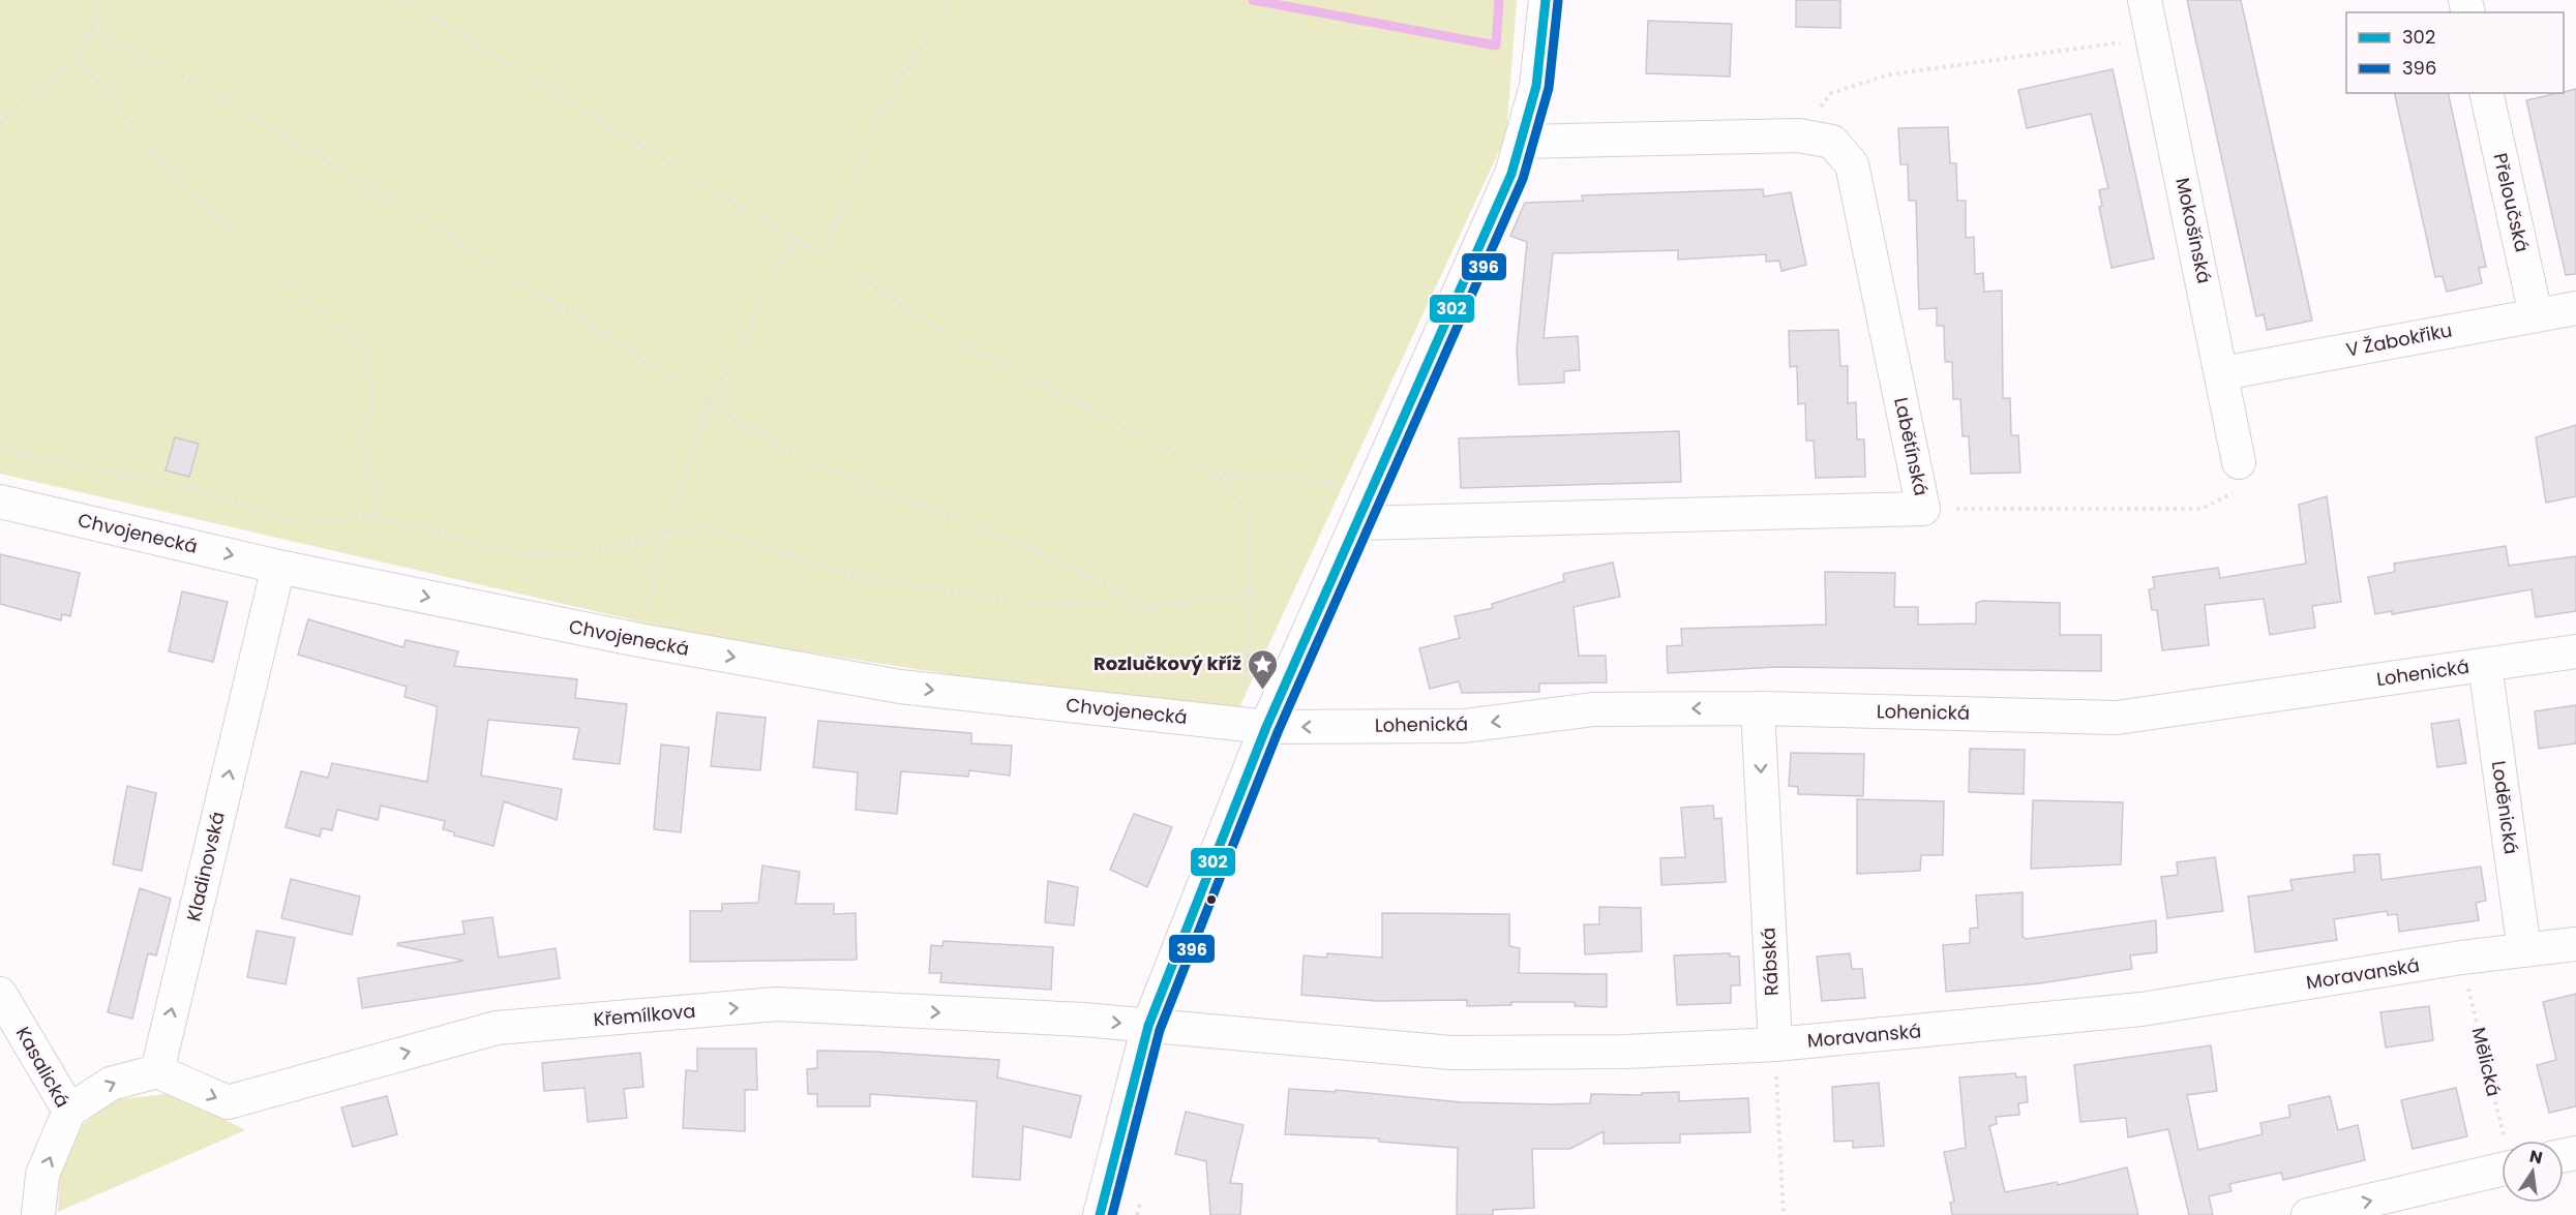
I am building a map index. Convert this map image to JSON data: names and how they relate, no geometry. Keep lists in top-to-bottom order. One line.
{"streets":{"street":["Přeloučská","Mokošínská","V Žabokřiku","Labětínská","Chvojenecká","Lohenická","Loděnická","Kladinovská","Rábská","Moravanská","Křemílkova","Kasalická"],"path":["Mělická"]},"crossings":[["Přeloučská","V Žabokřiku"],["Mokošínská","V Žabokřiku"],["Chvojenecká","Lohenická"],["Chvojenecká","Kladinovská"],["Lohenická","Loděnická"],["Lohenická","Rábská"],["Loděnická","Moravanská"],["Kladinovská","Křemílkova"],["Rábská","Moravanská"],["Moravanská","Křemílkova"],["Moravanská","Mělická"]],"one_way":["Chvojenecká","Lohenická","Kladinovská","Rábská","Křemílkova","Kasalická"],"places":{"place":["Rozlučkový kříž"]},"lines":["transit line 302","transit line 396"],"legend":["302","396"],"north":"top"}
